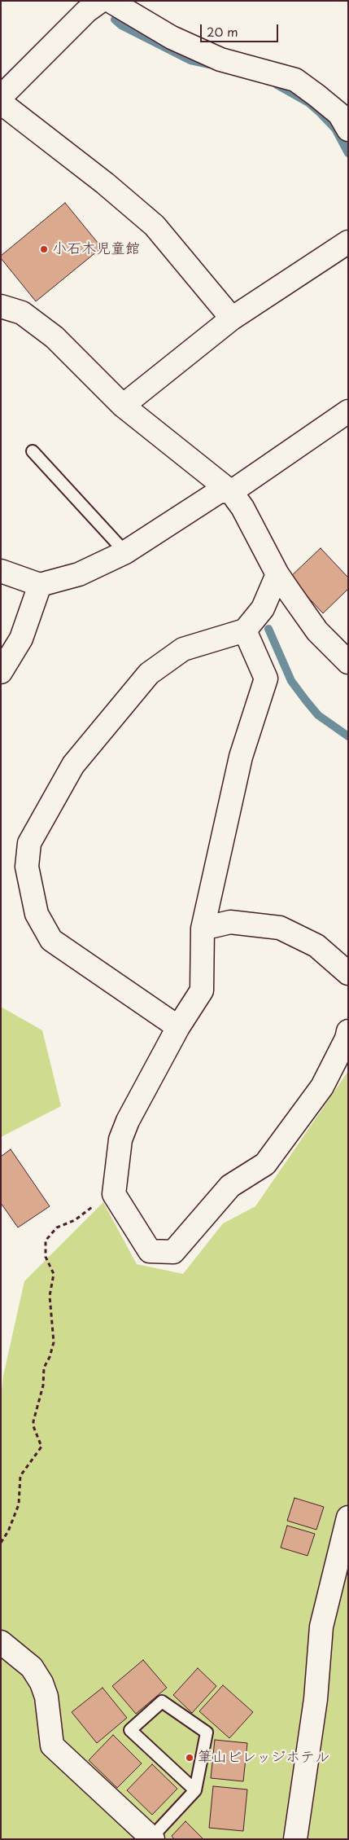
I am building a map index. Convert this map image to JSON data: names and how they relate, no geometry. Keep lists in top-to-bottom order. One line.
{"places":["小石木児童館","筆山ビレッジホテル"],"scale_bar":"20 m"}
